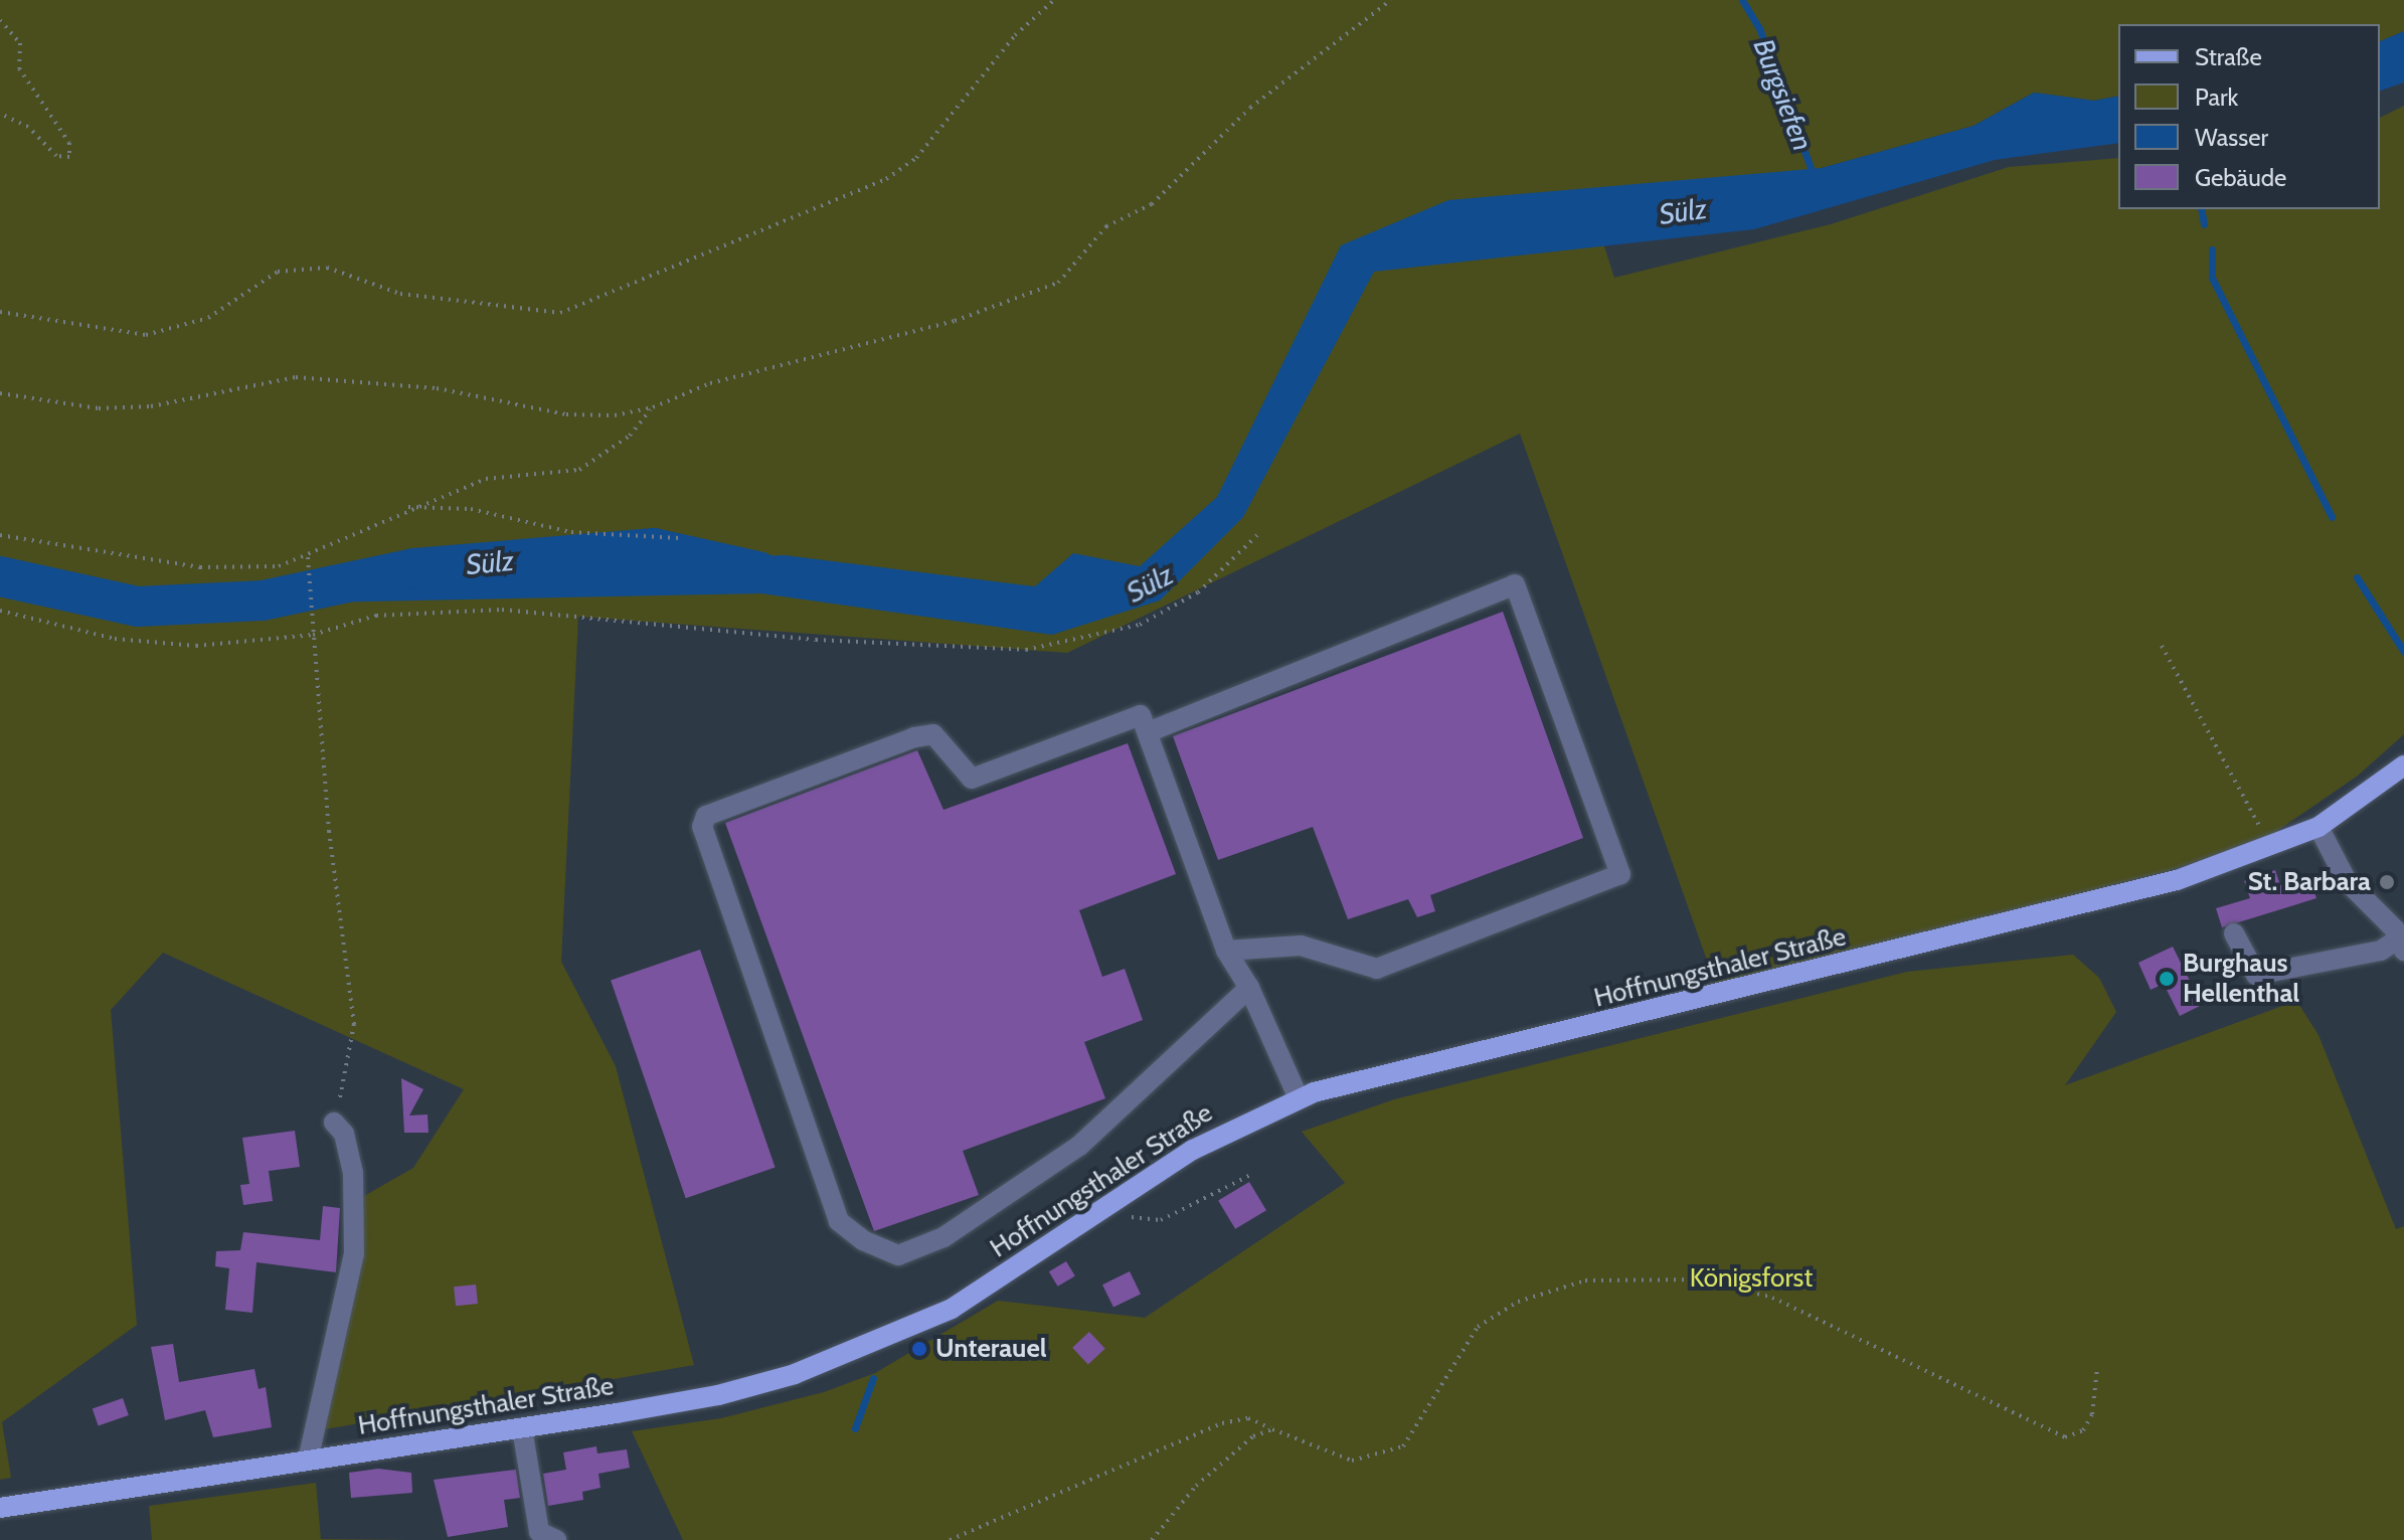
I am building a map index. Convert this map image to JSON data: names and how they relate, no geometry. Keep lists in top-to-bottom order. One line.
{"streets":{"main road":["Hoffnungsthaler Straße"]},"water":["Burgsiefen","Sülz"],"parks":["Königsforst"],"places":["St. Barbara","Burghaus Hellenthal","Unterauel"],"legend":["Straße","Park","Wasser","Gebäude"]}
